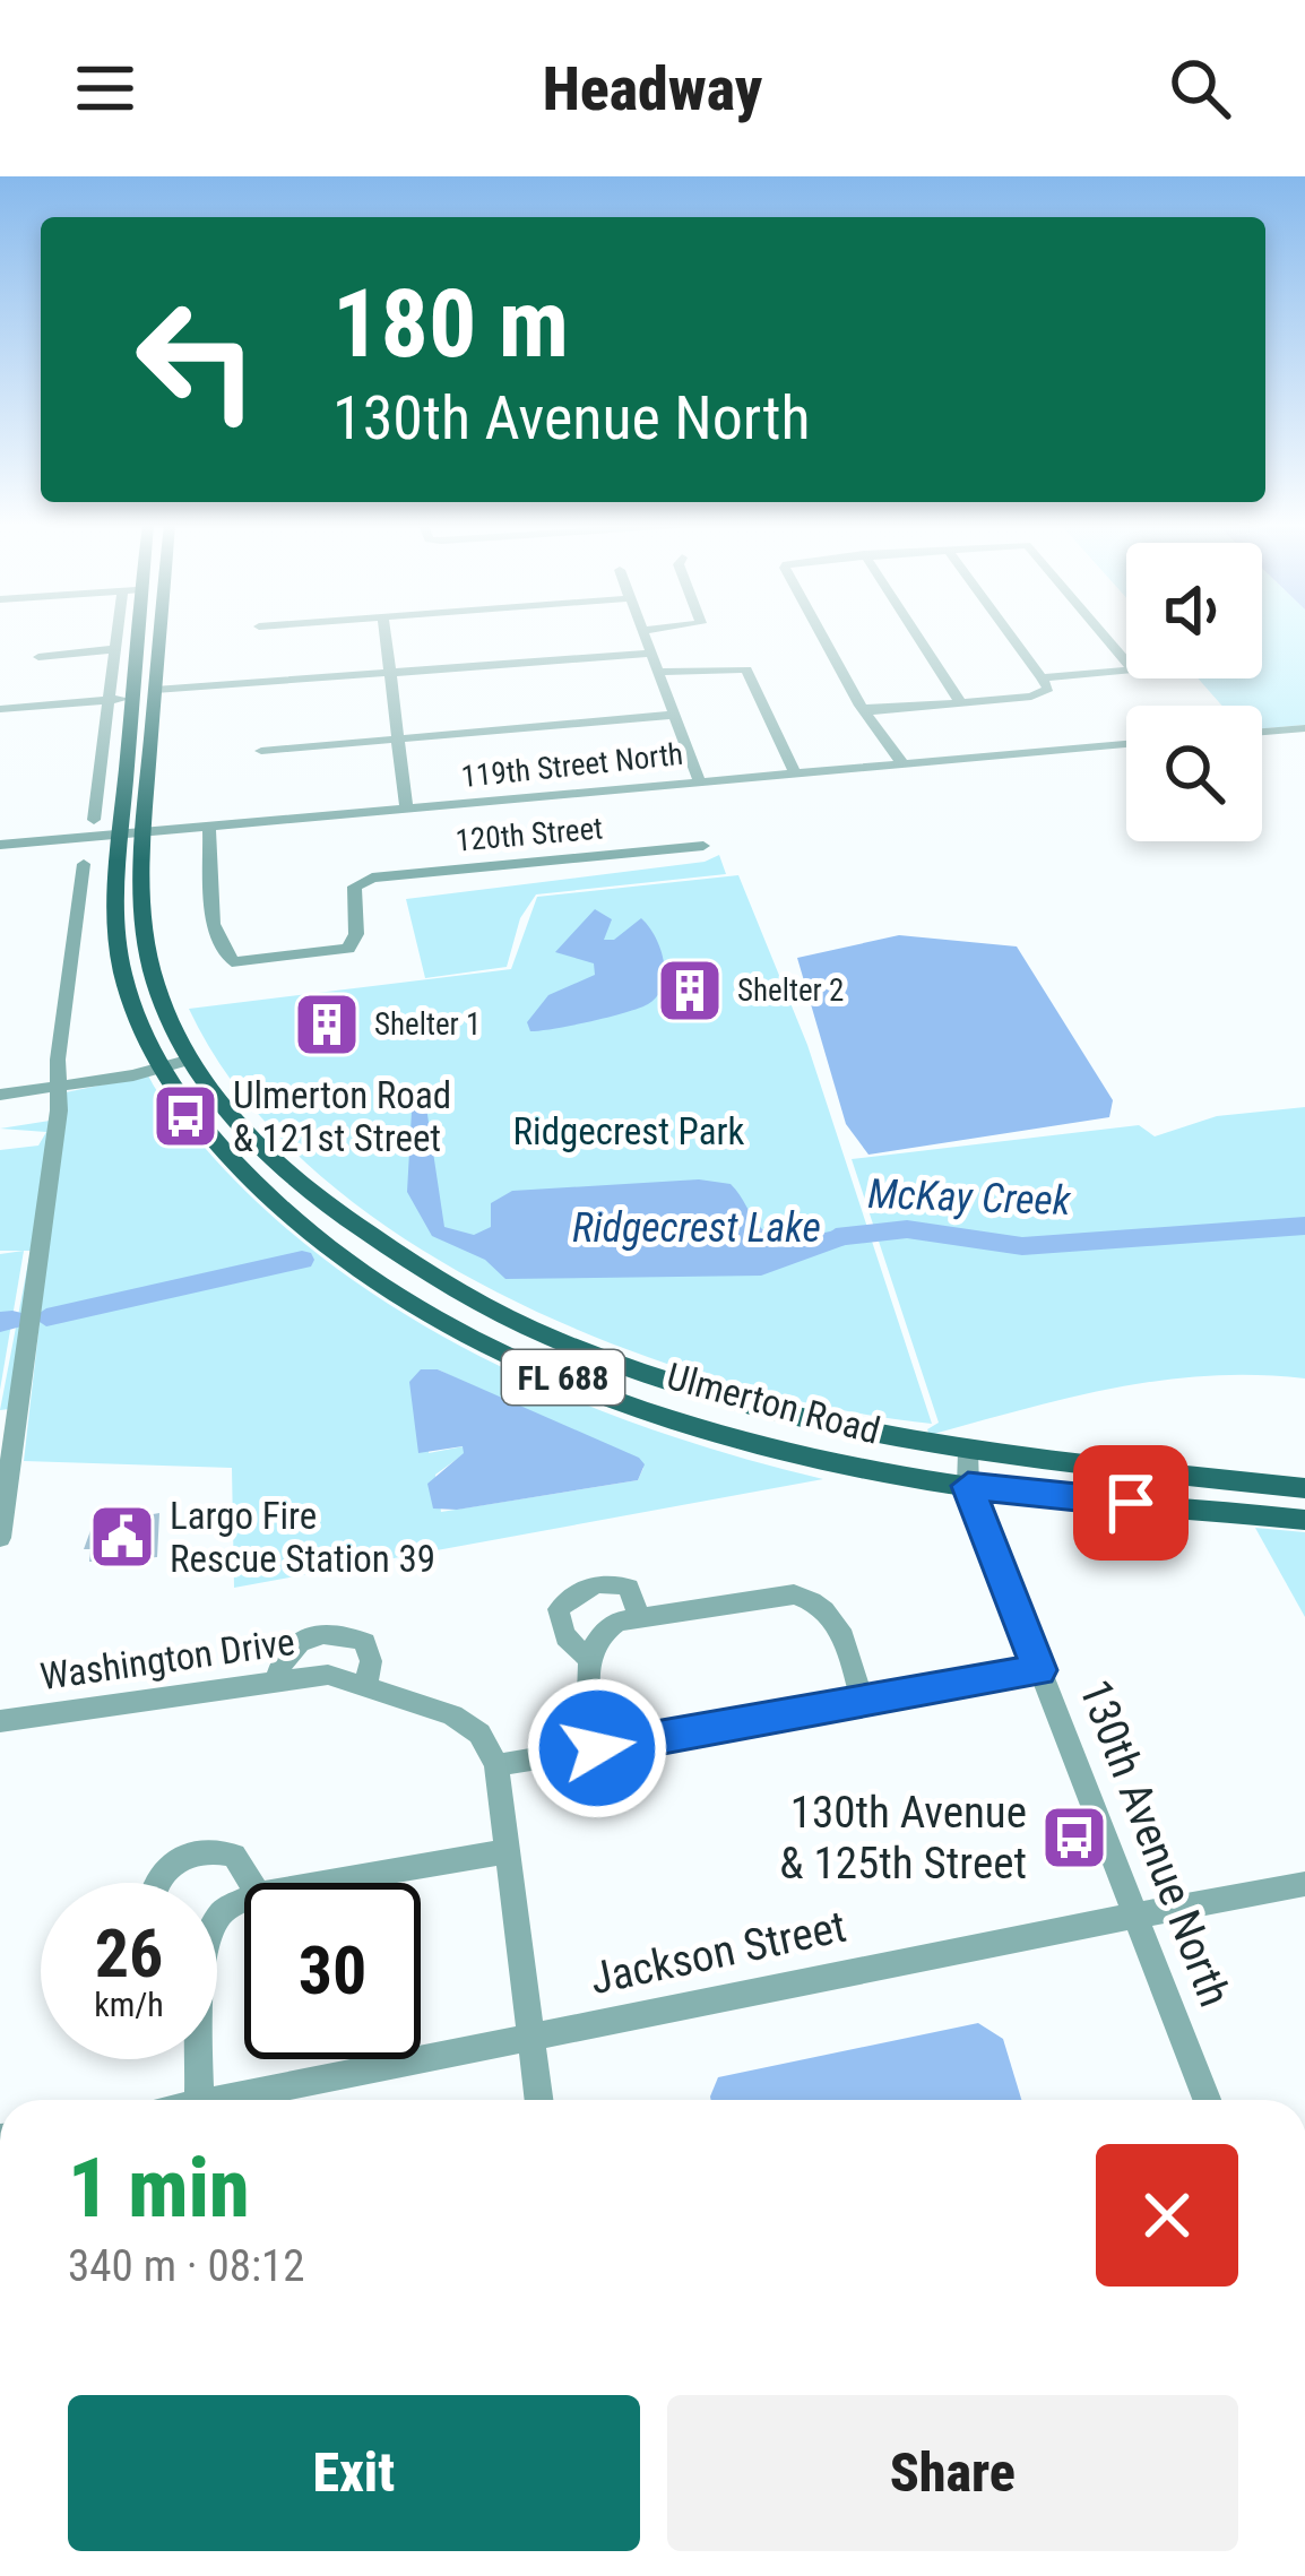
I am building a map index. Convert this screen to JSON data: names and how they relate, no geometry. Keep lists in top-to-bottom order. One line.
{"streets":{"main road":["FL 688","Ulmerton Road"],"street":["119th Street North","120th Street","Washington Drive","130th Avenue North","Jackson Street"]},"crossings":[["119th Street North","120th Street"],["119th Street North","Ulmerton Road"],["Ulmerton Road","130th Avenue North"],["130th Avenue North","Jackson Street"]],"water":["McKay Creek","Ridgecrest Lake"],"parks":["Ridgecrest Park"],"places":{"building":["Shelter 2","Shelter 1"],"bus stop":["Ulmerton Road & 121st Street","130th Avenue & 125th Street"],"public building":["Largo Fire Rescue Station 39"]},"page":{"header":"Headway","turn":["180 m","130th Avenue North"],"speed":"26 km/h","limit":"30","heading":["1 min","340 m · 08:12"],"buttons":["Exit","Share"]}}
